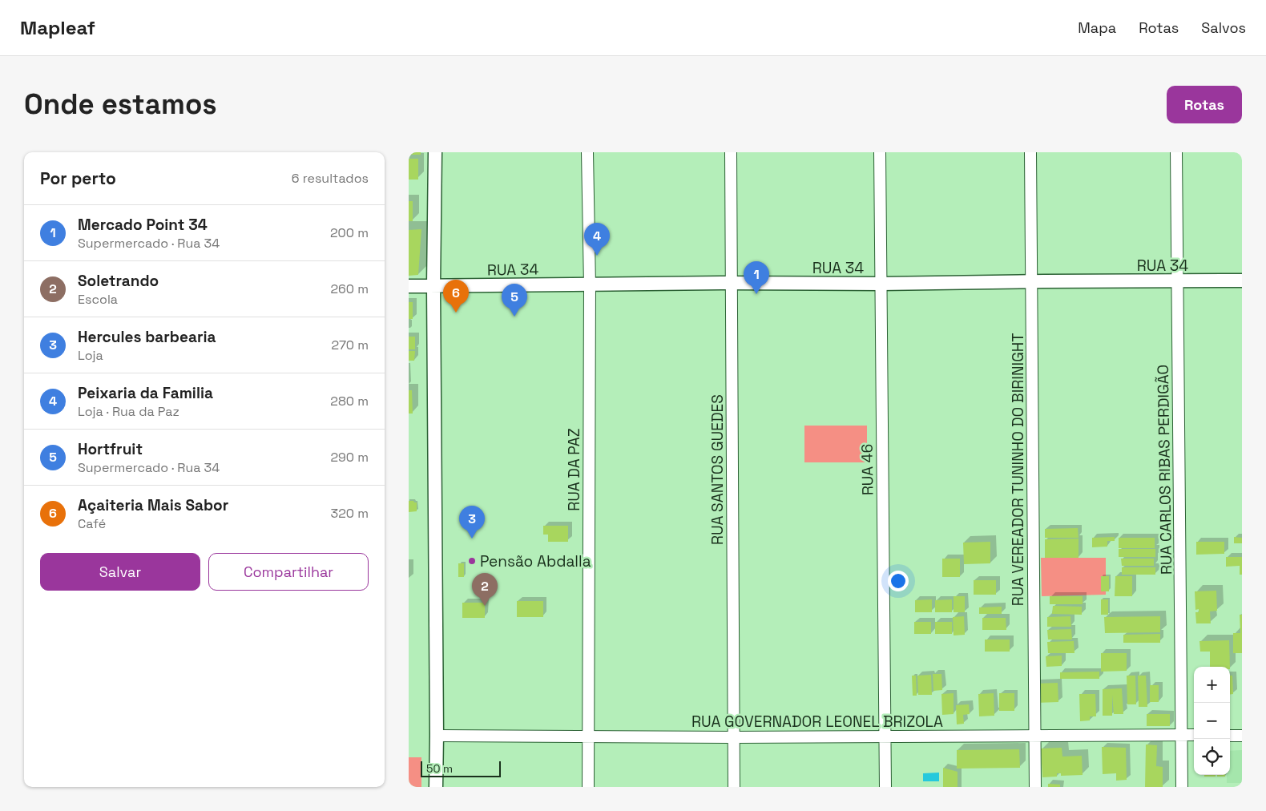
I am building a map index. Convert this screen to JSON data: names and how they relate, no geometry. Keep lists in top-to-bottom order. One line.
{"streets":{"street":["RUA 34","RUA DA PAZ","RUA SANTOS GUEDES","RUA 46","RUA VEREADOR TUNINHO DO BIRINIGHT","RUA CARLOS RIBAS PERDIGÃO","RUA GOVERNADOR LEONEL BRIZOLA"]},"crossings":[["RUA 34","RUA DA PAZ"],["RUA 34","RUA SANTOS GUEDES"],["RUA 34","RUA 46"],["RUA 34","RUA VEREADOR TUNINHO DO BIRINIGHT"],["RUA 34","RUA CARLOS RIBAS PERDIGÃO"],["RUA DA PAZ","RUA GOVERNADOR LEONEL BRIZOLA"],["RUA SANTOS GUEDES","RUA GOVERNADOR LEONEL BRIZOLA"],["RUA 46","RUA GOVERNADOR LEONEL BRIZOLA"],["RUA VEREADOR TUNINHO DO BIRINIGHT","RUA GOVERNADOR LEONEL BRIZOLA"],["RUA CARLOS RIBAS PERDIGÃO","RUA GOVERNADOR LEONEL BRIZOLA"]],"places":["Pensão Abdalla"],"scale_bar":"50 m","page":{"header":"Mapleaf","nav":["Mapa","Rotas","Salvos"],"buttons":["Rotas",["Salvar","Compartilhar"]],"title":"Onde estamos","heading":["Por perto","6 resultados"],"list":[{"mark":"1","name":"Mercado Point 34","note":"Supermercado · Rua 34","value":"200 m"},{"mark":"2","name":"Soletrando","note":"Escola","value":"260 m"},{"mark":"3","name":"Hercules barbearia","note":"Loja","value":"270 m"},{"mark":"4","name":"Peixaria da Familia","note":"Loja · Rua da Paz","value":"280 m"},{"mark":"5","name":"Hortfruit","note":"Supermercado · Rua 34","value":"290 m"},{"mark":"6","name":"Açaiteria Mais Sabor","note":"Café","value":"320 m"}],"pins":["4","1","6","5","3","2"],"map_buttons":["+","−"],"scale":"50 m"}}
